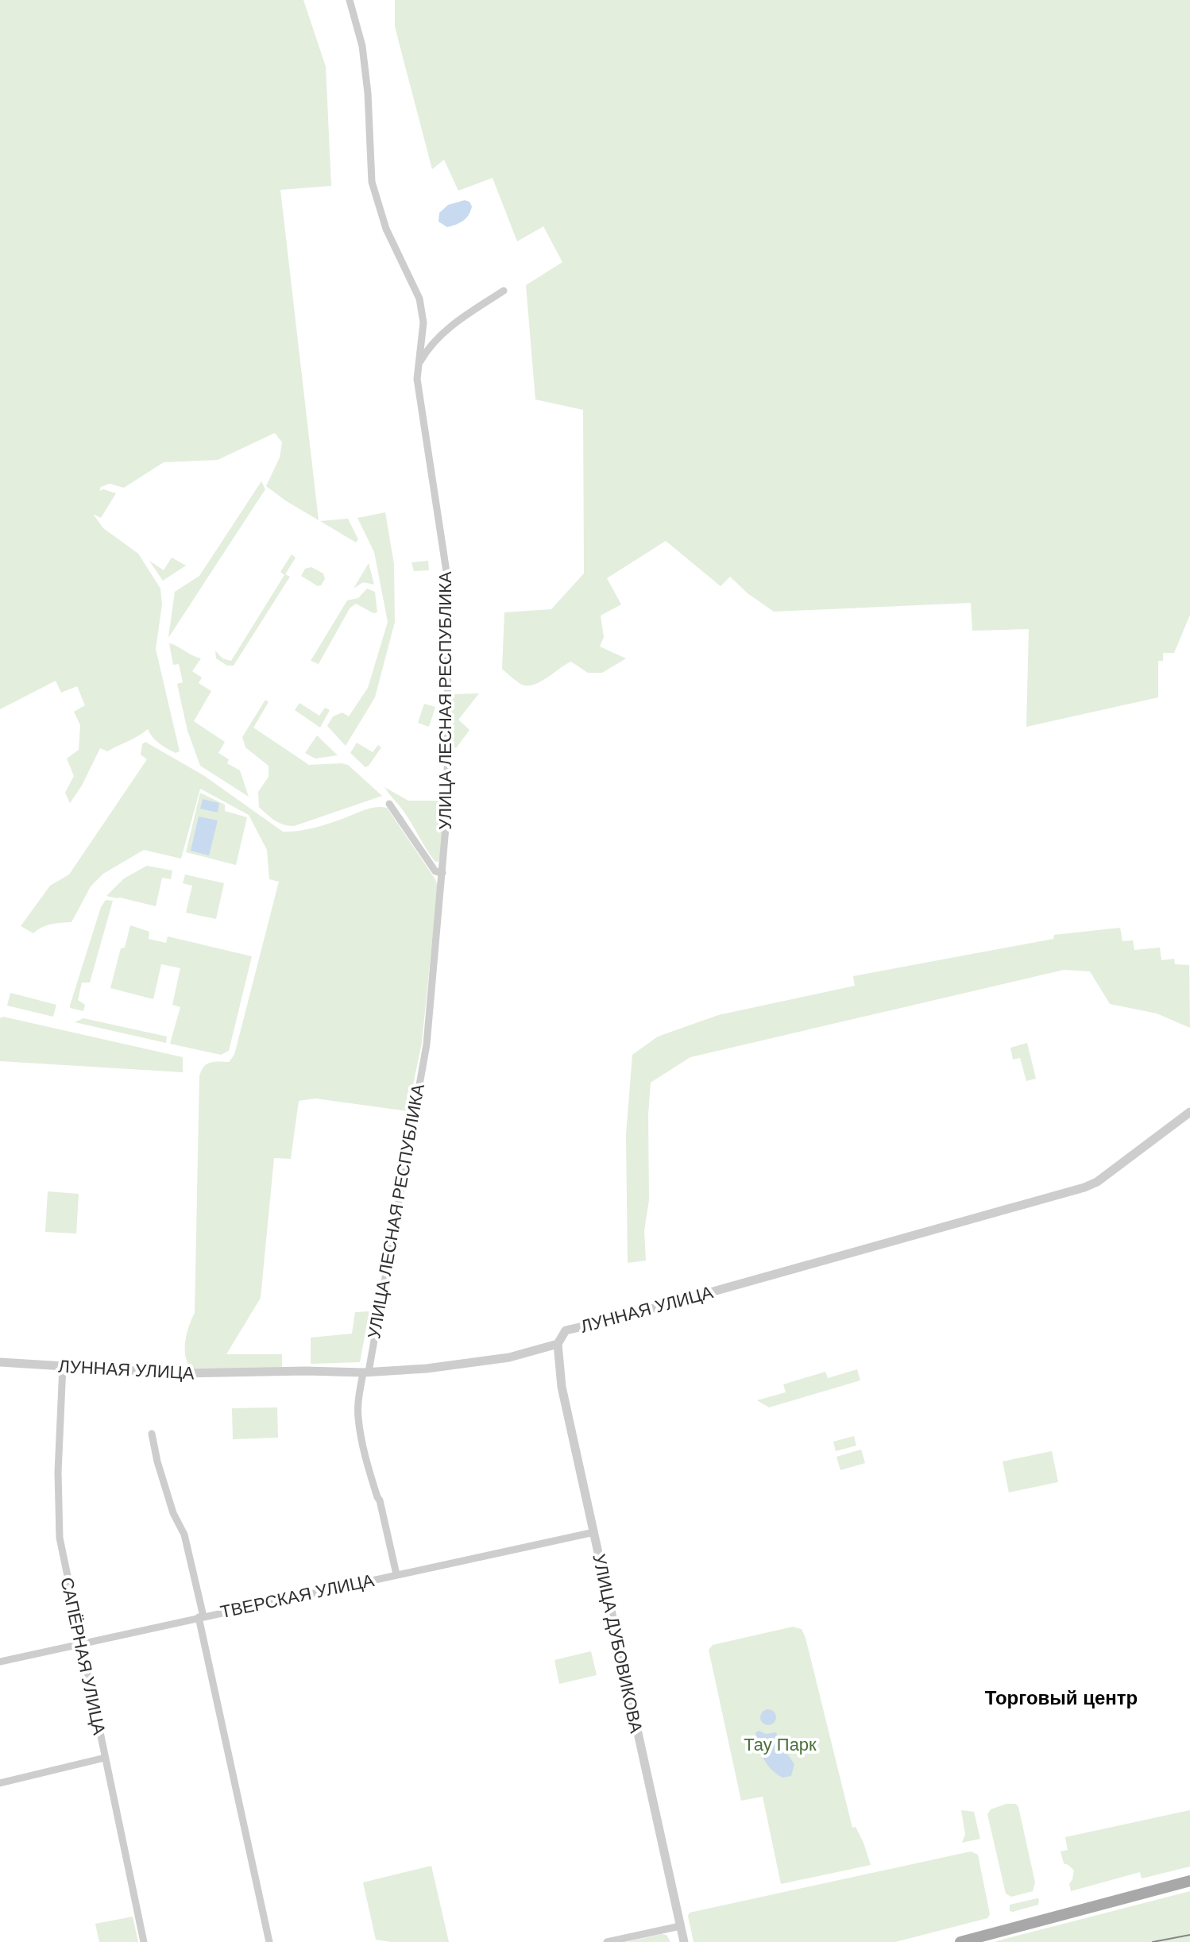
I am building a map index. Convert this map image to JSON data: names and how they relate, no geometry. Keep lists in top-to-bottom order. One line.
{"streets":{"street":["УЛИЦА ЛЕСНАЯ РЕСПУБЛИКА","ЛУННАЯ УЛИЦА","ТВЕРСКАЯ УЛИЦА","УЛИЦА ДУБОВИКОВА","САПЁРНАЯ УЛИЦА"]},"crossings":[["УЛИЦА ЛЕСНАЯ РЕСПУБЛИКА","ЛУННАЯ УЛИЦА"],["УЛИЦА ЛЕСНАЯ РЕСПУБЛИКА","ТВЕРСКАЯ УЛИЦА"],["ЛУННАЯ УЛИЦА","УЛИЦА ДУБОВИКОВА"],["ЛУННАЯ УЛИЦА","САПЁРНАЯ УЛИЦА"],["ТВЕРСКАЯ УЛИЦА","УЛИЦА ДУБОВИКОВА"],["ТВЕРСКАЯ УЛИЦА","САПЁРНАЯ УЛИЦА"]],"districts":["Торговый центр"],"parks":["Тау Парк"]}
